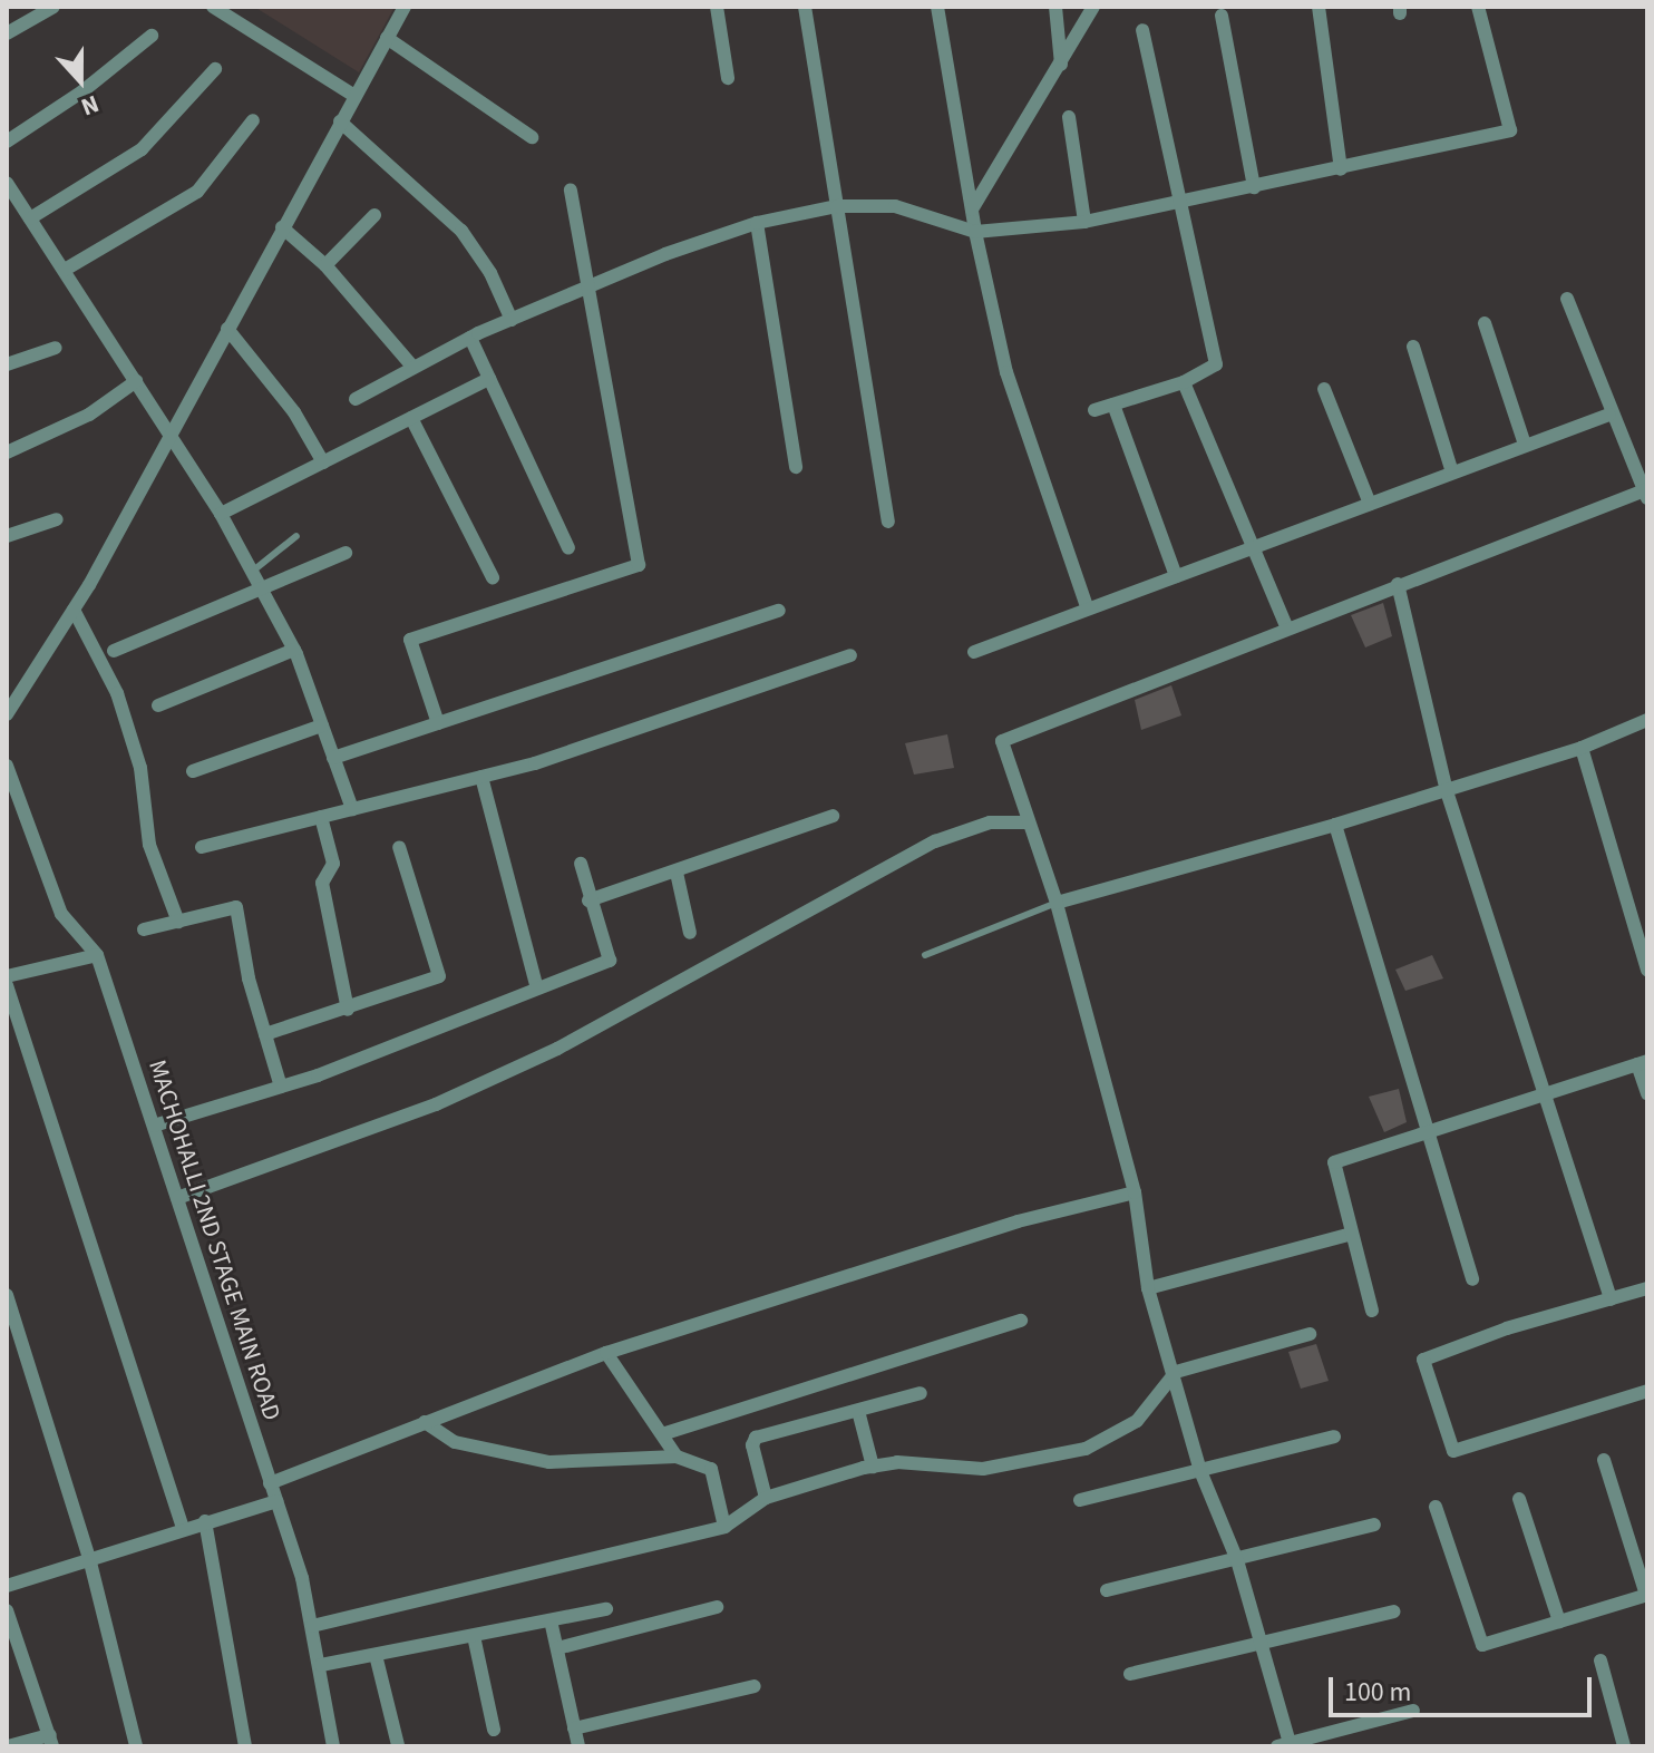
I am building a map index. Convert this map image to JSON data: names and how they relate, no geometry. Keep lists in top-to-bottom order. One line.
{"streets":{"street":["MACHOHALLI 2ND STAGE MAIN ROAD"]},"scale_bar":"100 m","north":"bottom"}
